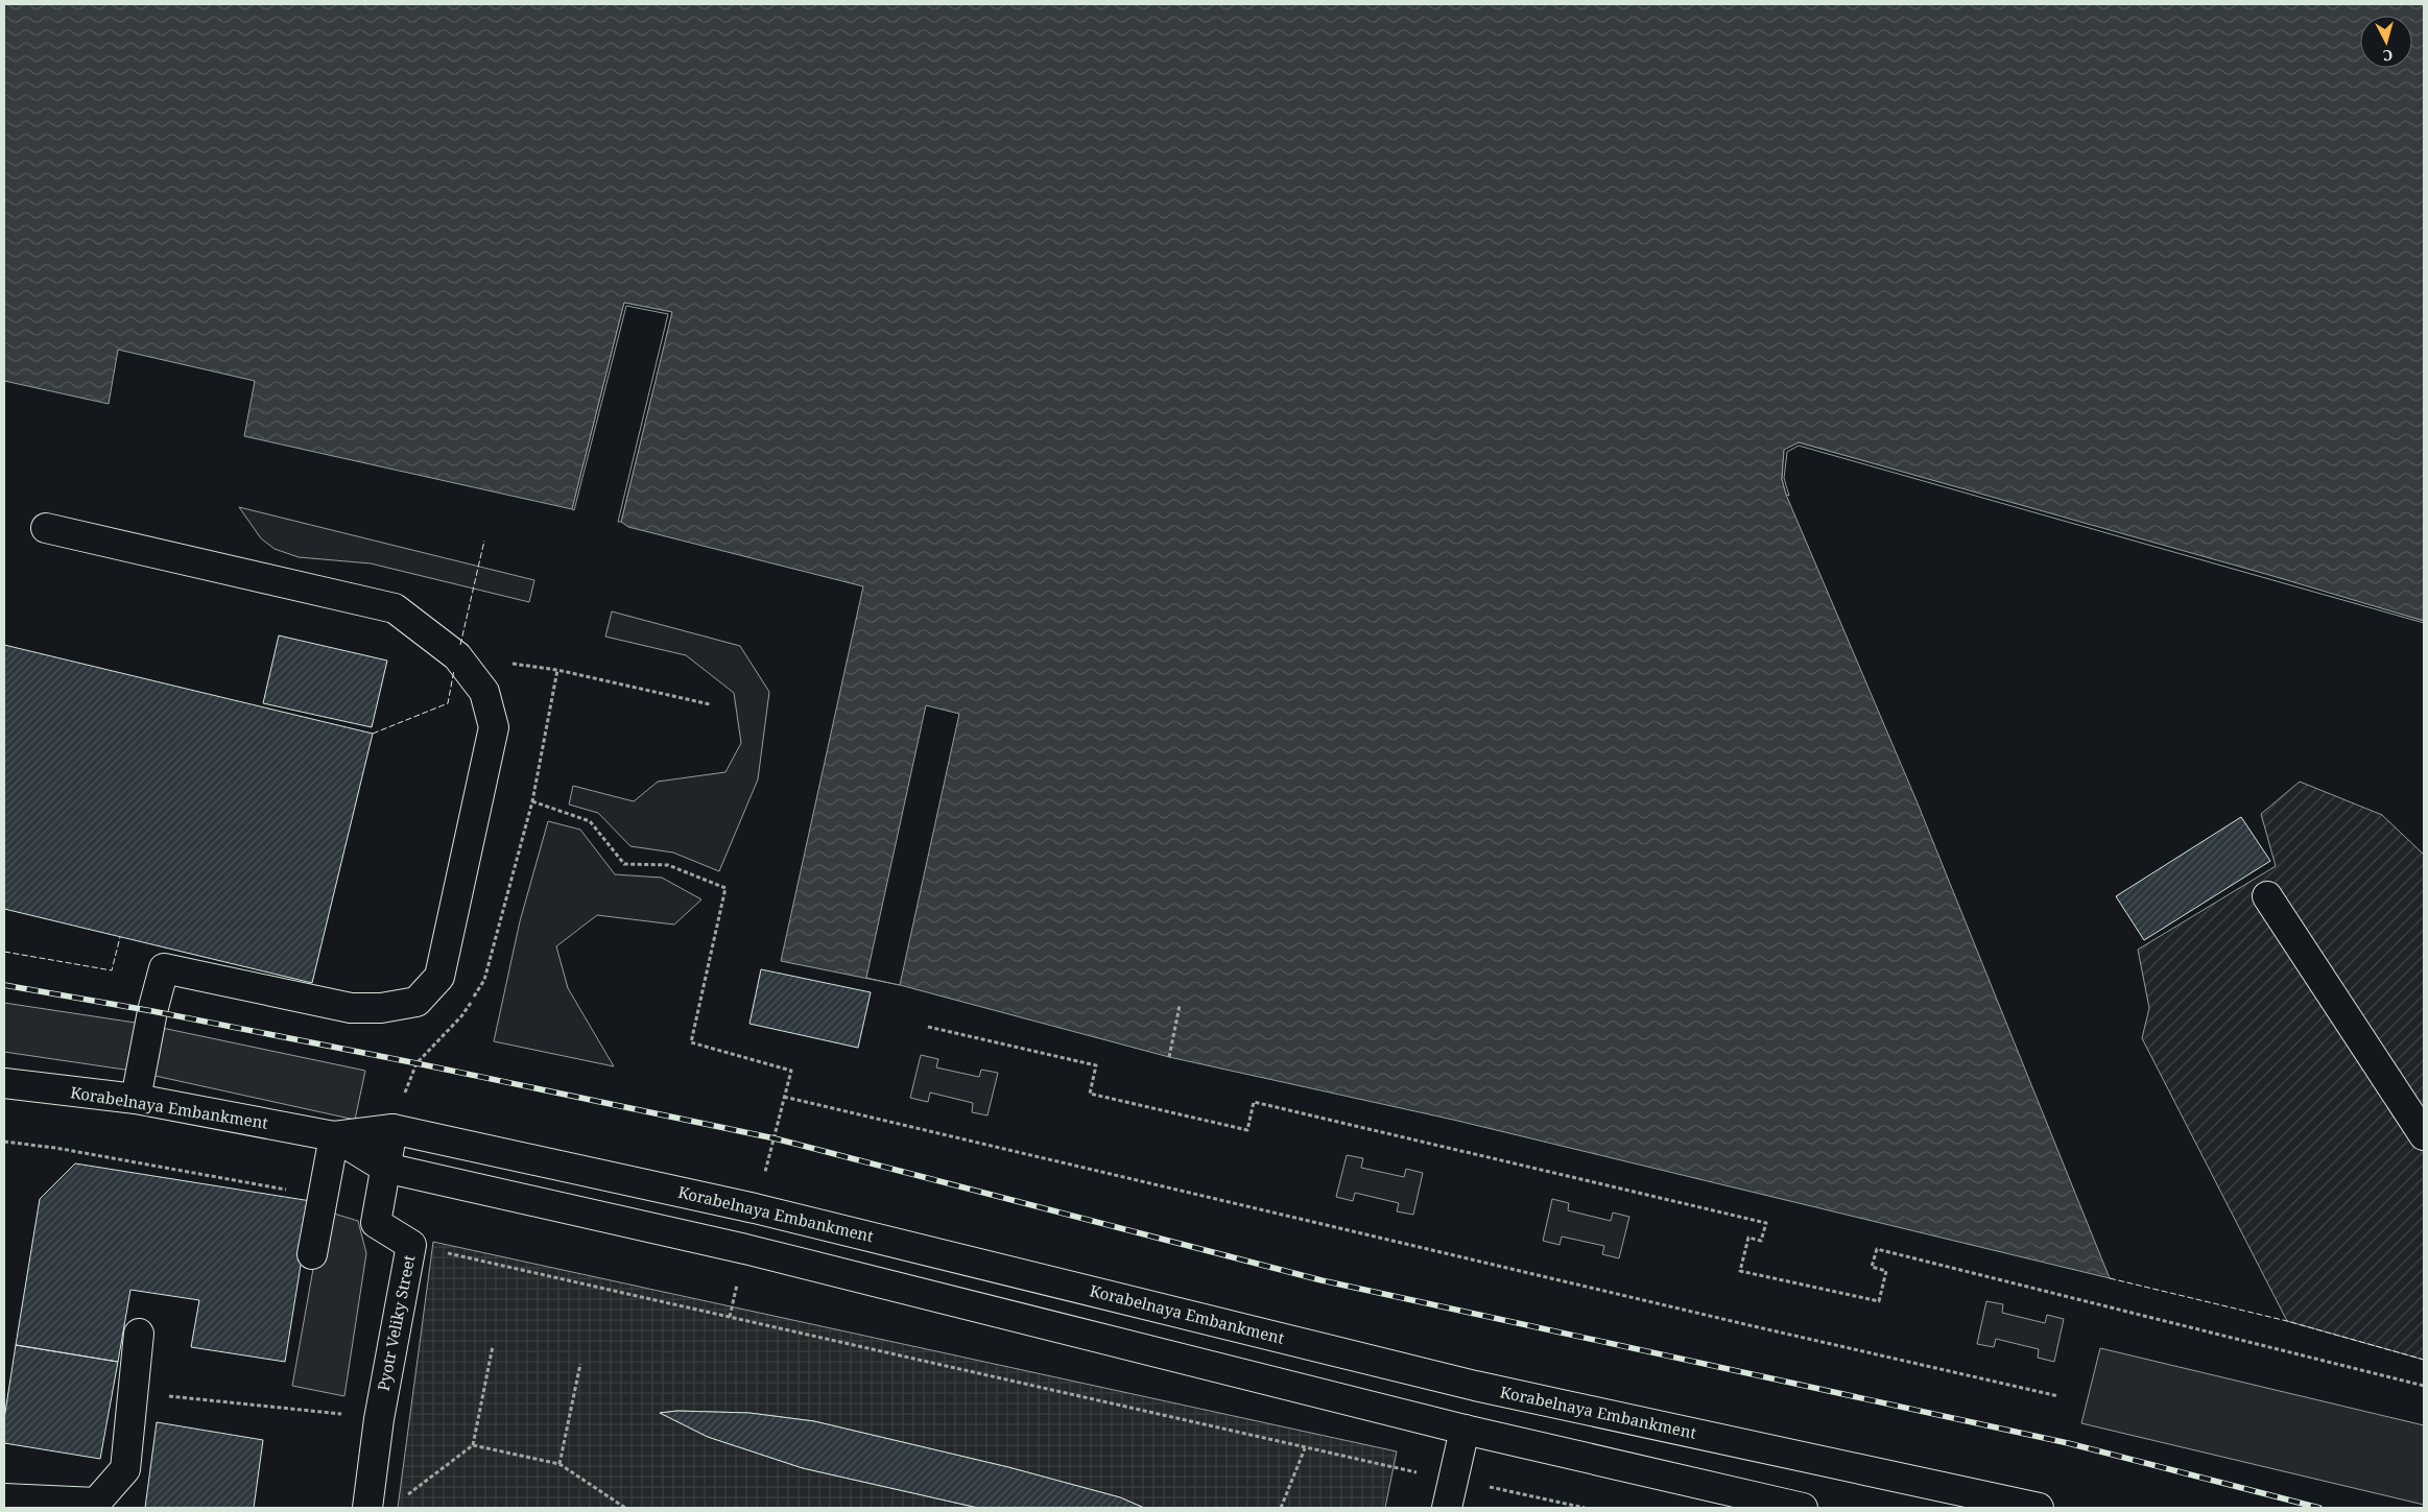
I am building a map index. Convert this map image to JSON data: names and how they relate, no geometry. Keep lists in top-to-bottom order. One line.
{"streets":{"main road":["Korabelnaya Embankment","Pyotr Veliky Street"]},"crossings":[["Korabelnaya Embankment","Pyotr Veliky Street"]],"north":"bottom"}
